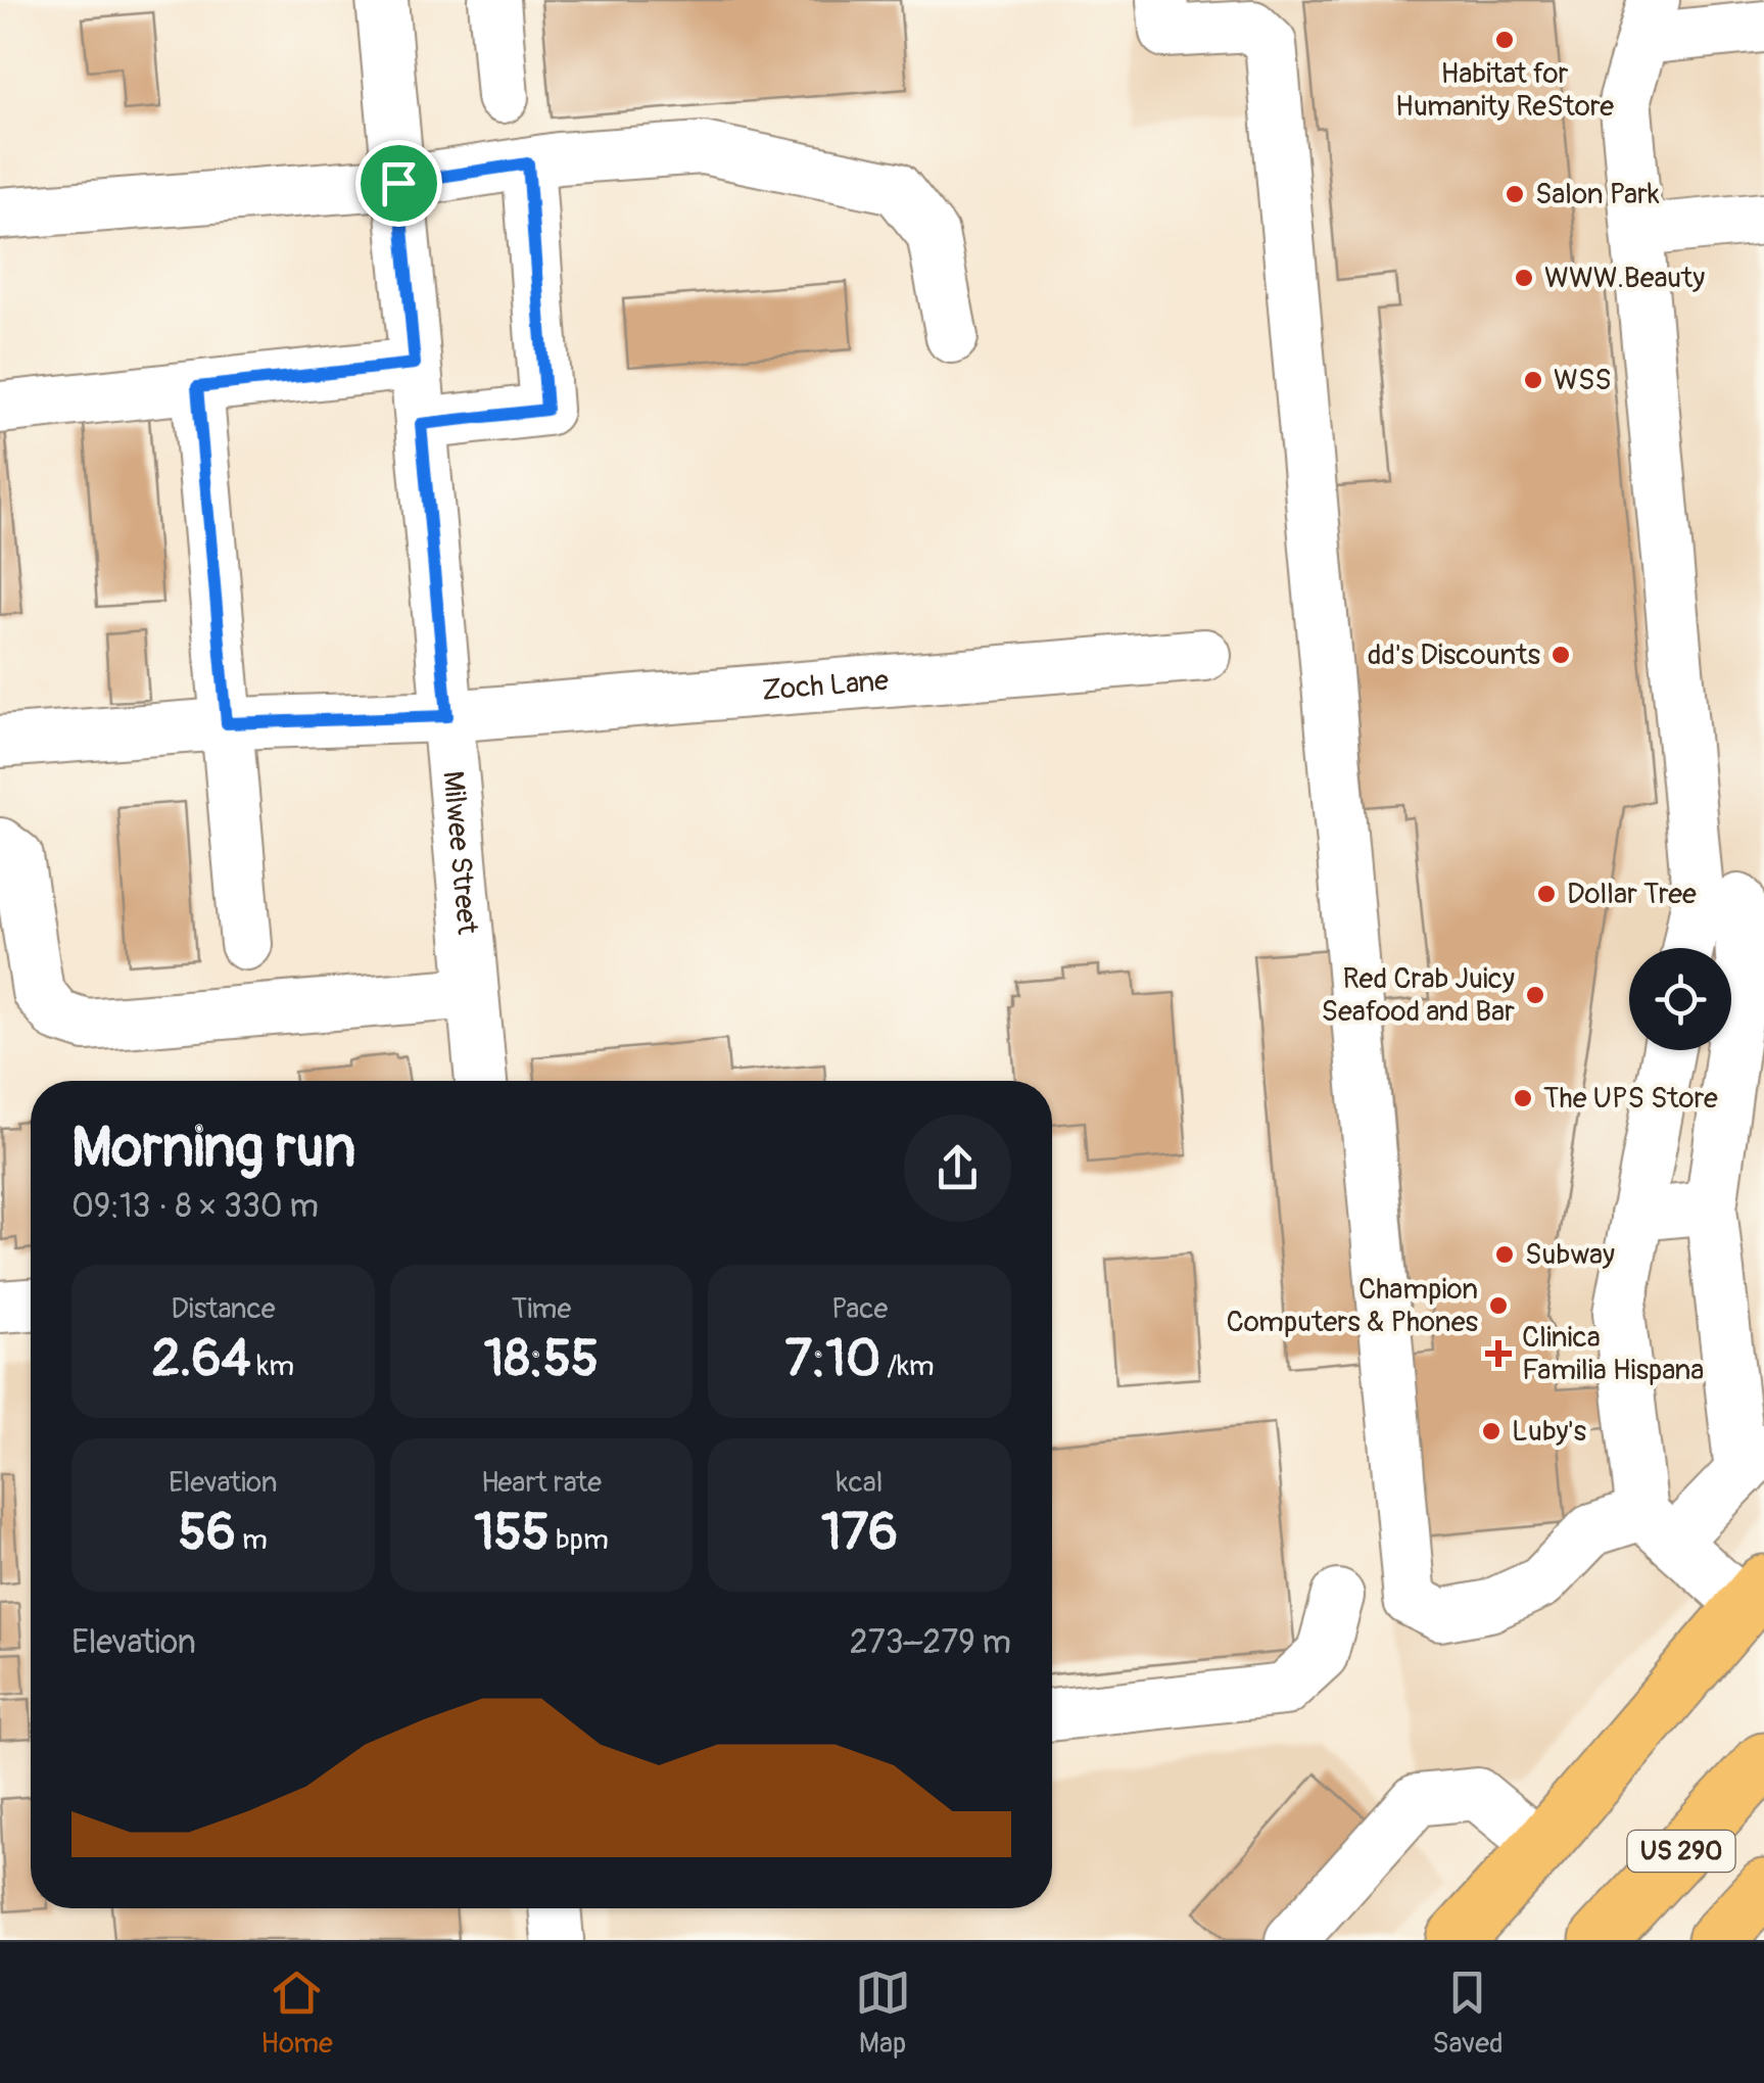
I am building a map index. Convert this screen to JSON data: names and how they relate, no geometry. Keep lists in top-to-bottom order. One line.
{"streets":{"main road":["US 290"],"street":["Zoch Lane","Milwee Street"]},"crossings":[["Zoch Lane","Milwee Street"]],"places":{"other":["Habitat for Humanity ReStore","Salon Park","WWW.Beauty","WSS","dd's Discounts","Dollar Tree","Red Crab Juicy Seafood and Bar","The UPS Store","Subway","Champion Computers & Phones","Luby's"],"health":["Clinica Familia Hispana"]},"page":{"heading":["Morning run","09:13 · 8 × 330 m"],"stats":[["Distance","2.64 km"],["Time","18:55"],["Pace","7:10 /km"],["Elevation","56 m"],["Heart rate","155 bpm"],["kcal","176"]],"chart":["Elevation","273–279 m"],"tabs":["Home","Map","Saved"]}}
